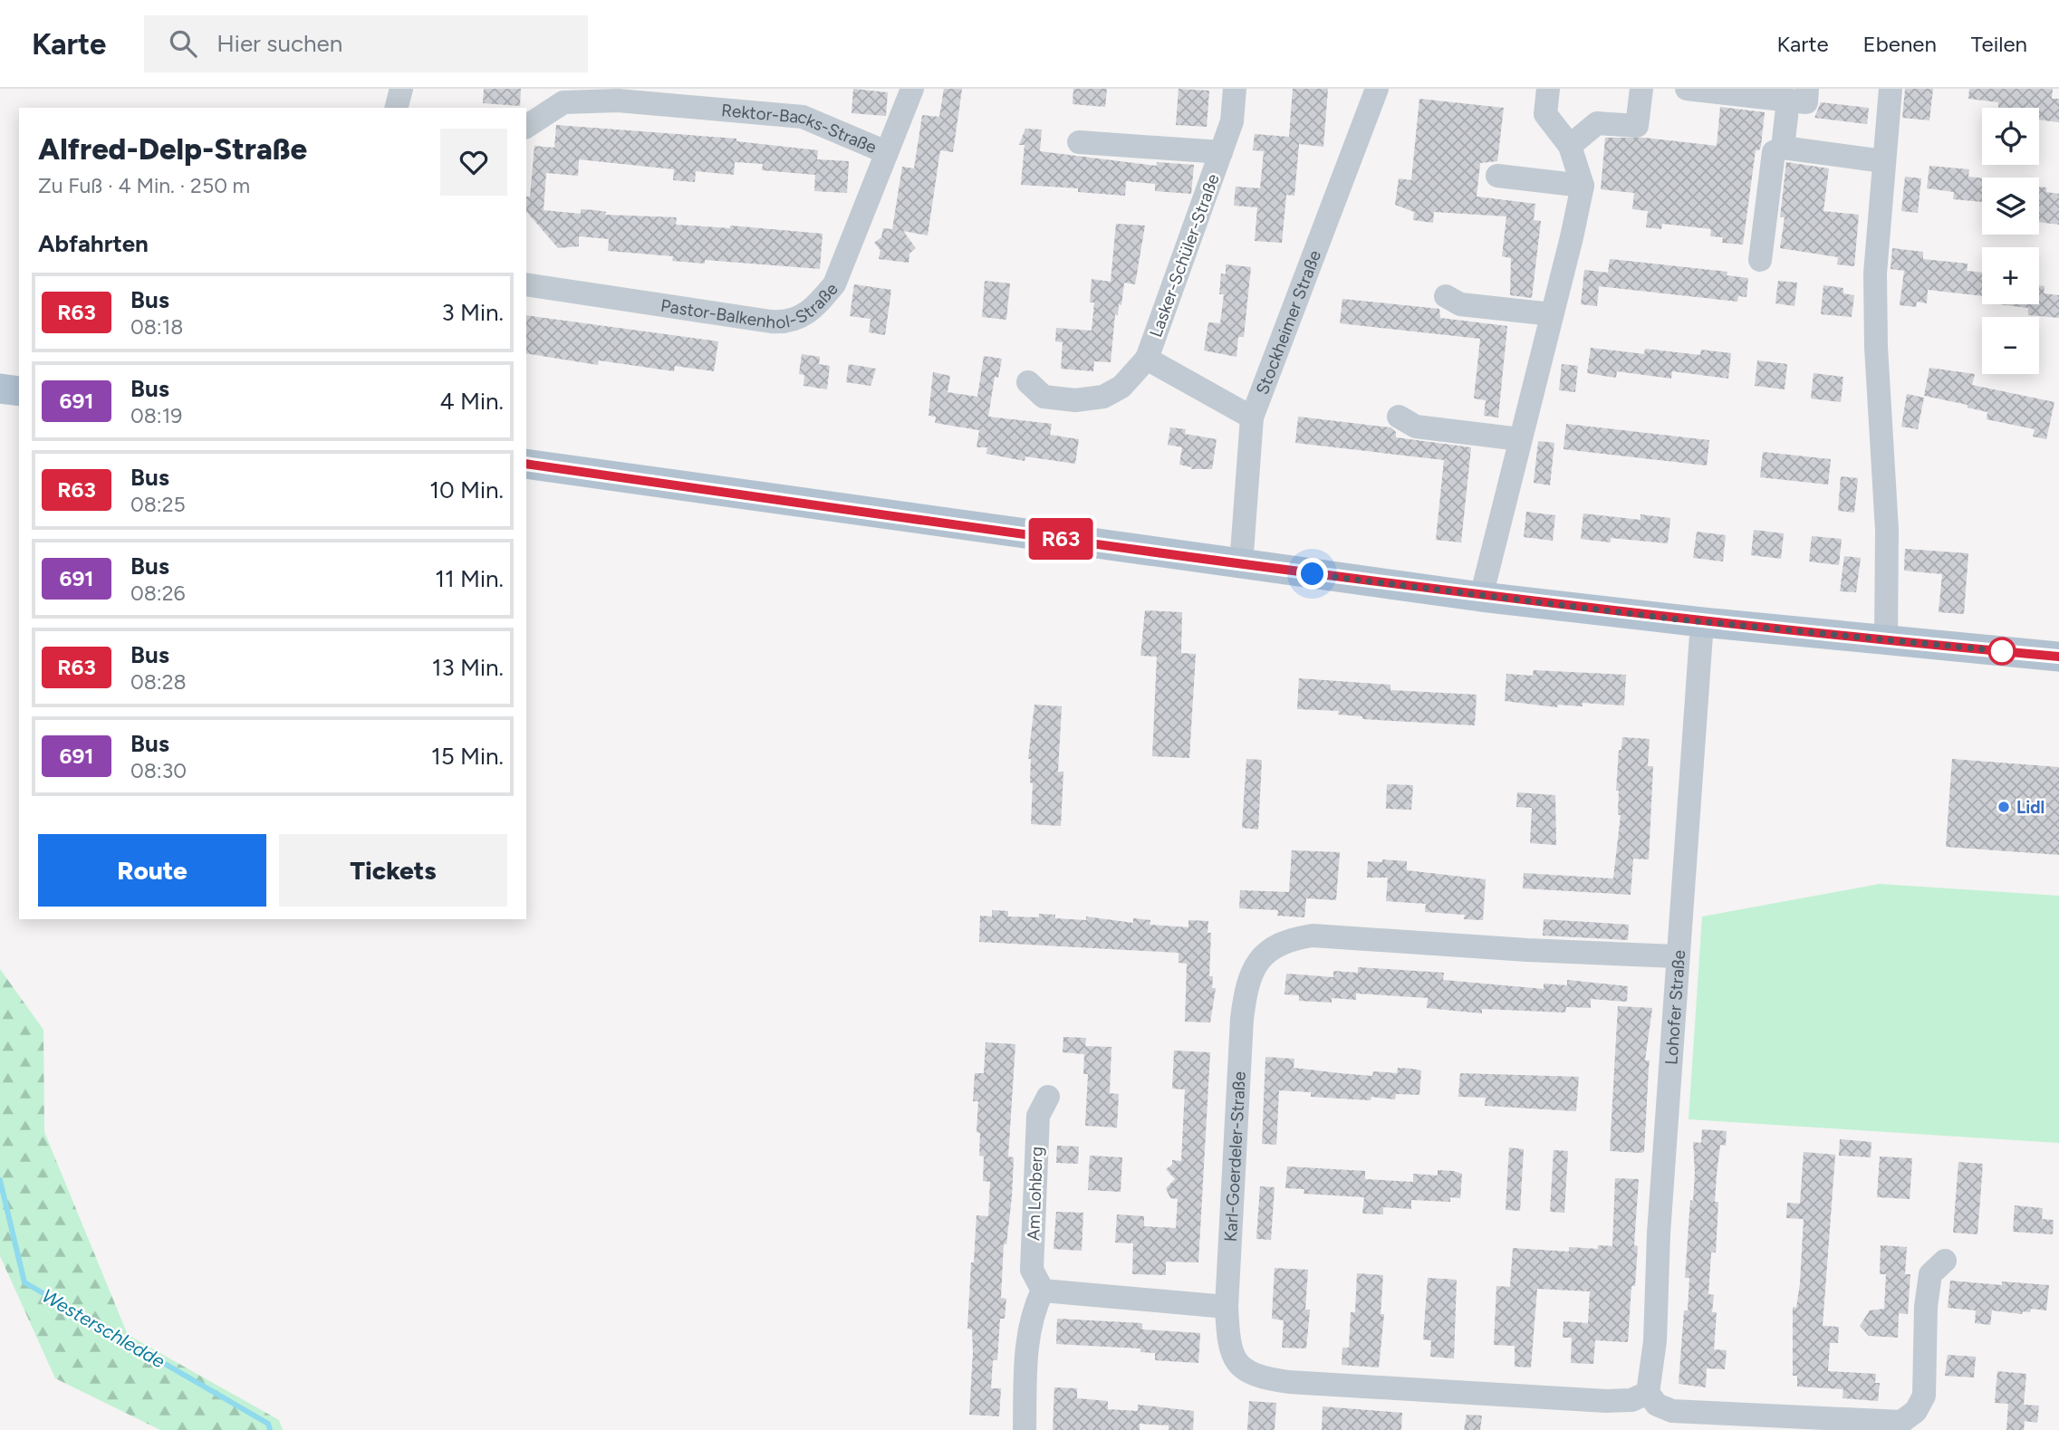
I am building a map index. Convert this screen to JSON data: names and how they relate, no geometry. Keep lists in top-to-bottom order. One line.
{"streets":{"street":["Rektor-Backs-Straße","Lasker-Schüler-Straße","Pastor-Balkenhol-Straße","Stockheimer Straße","Lohofer Straße","Karl-Goerdeler-Straße","Am Lohberg"]},"crossings":[["Rektor-Backs-Straße","Pastor-Balkenhol-Straße"],["Lasker-Schüler-Straße","Stockheimer Straße"],["Lohofer Straße","Karl-Goerdeler-Straße"]],"water":["Westerschledde"],"places":["Lidl"],"lines":["bus line R63"],"page":{"header":"Karte","search":"Hier suchen","nav":["Karte","Ebenen","Teilen"],"on_map":"R63","map_buttons":["+","−"],"heading":[["Alfred-Delp-Straße","Zu Fuß · 4 Min. · 250 m"],"Abfahrten"],"list":[{"mark":"R63","name":"Bus","note":"08:18","value":"3 Min."},{"mark":"691","name":"Bus","note":"08:19","value":"4 Min."},{"mark":"R63","name":"Bus","note":"08:25","value":"10 Min."},{"mark":"691","name":"Bus","note":"08:26","value":"11 Min."},{"mark":"R63","name":"Bus","note":"08:28","value":"13 Min."},{"mark":"691","name":"Bus","note":"08:30","value":"15 Min."}],"buttons":["Route","Tickets"]}}
